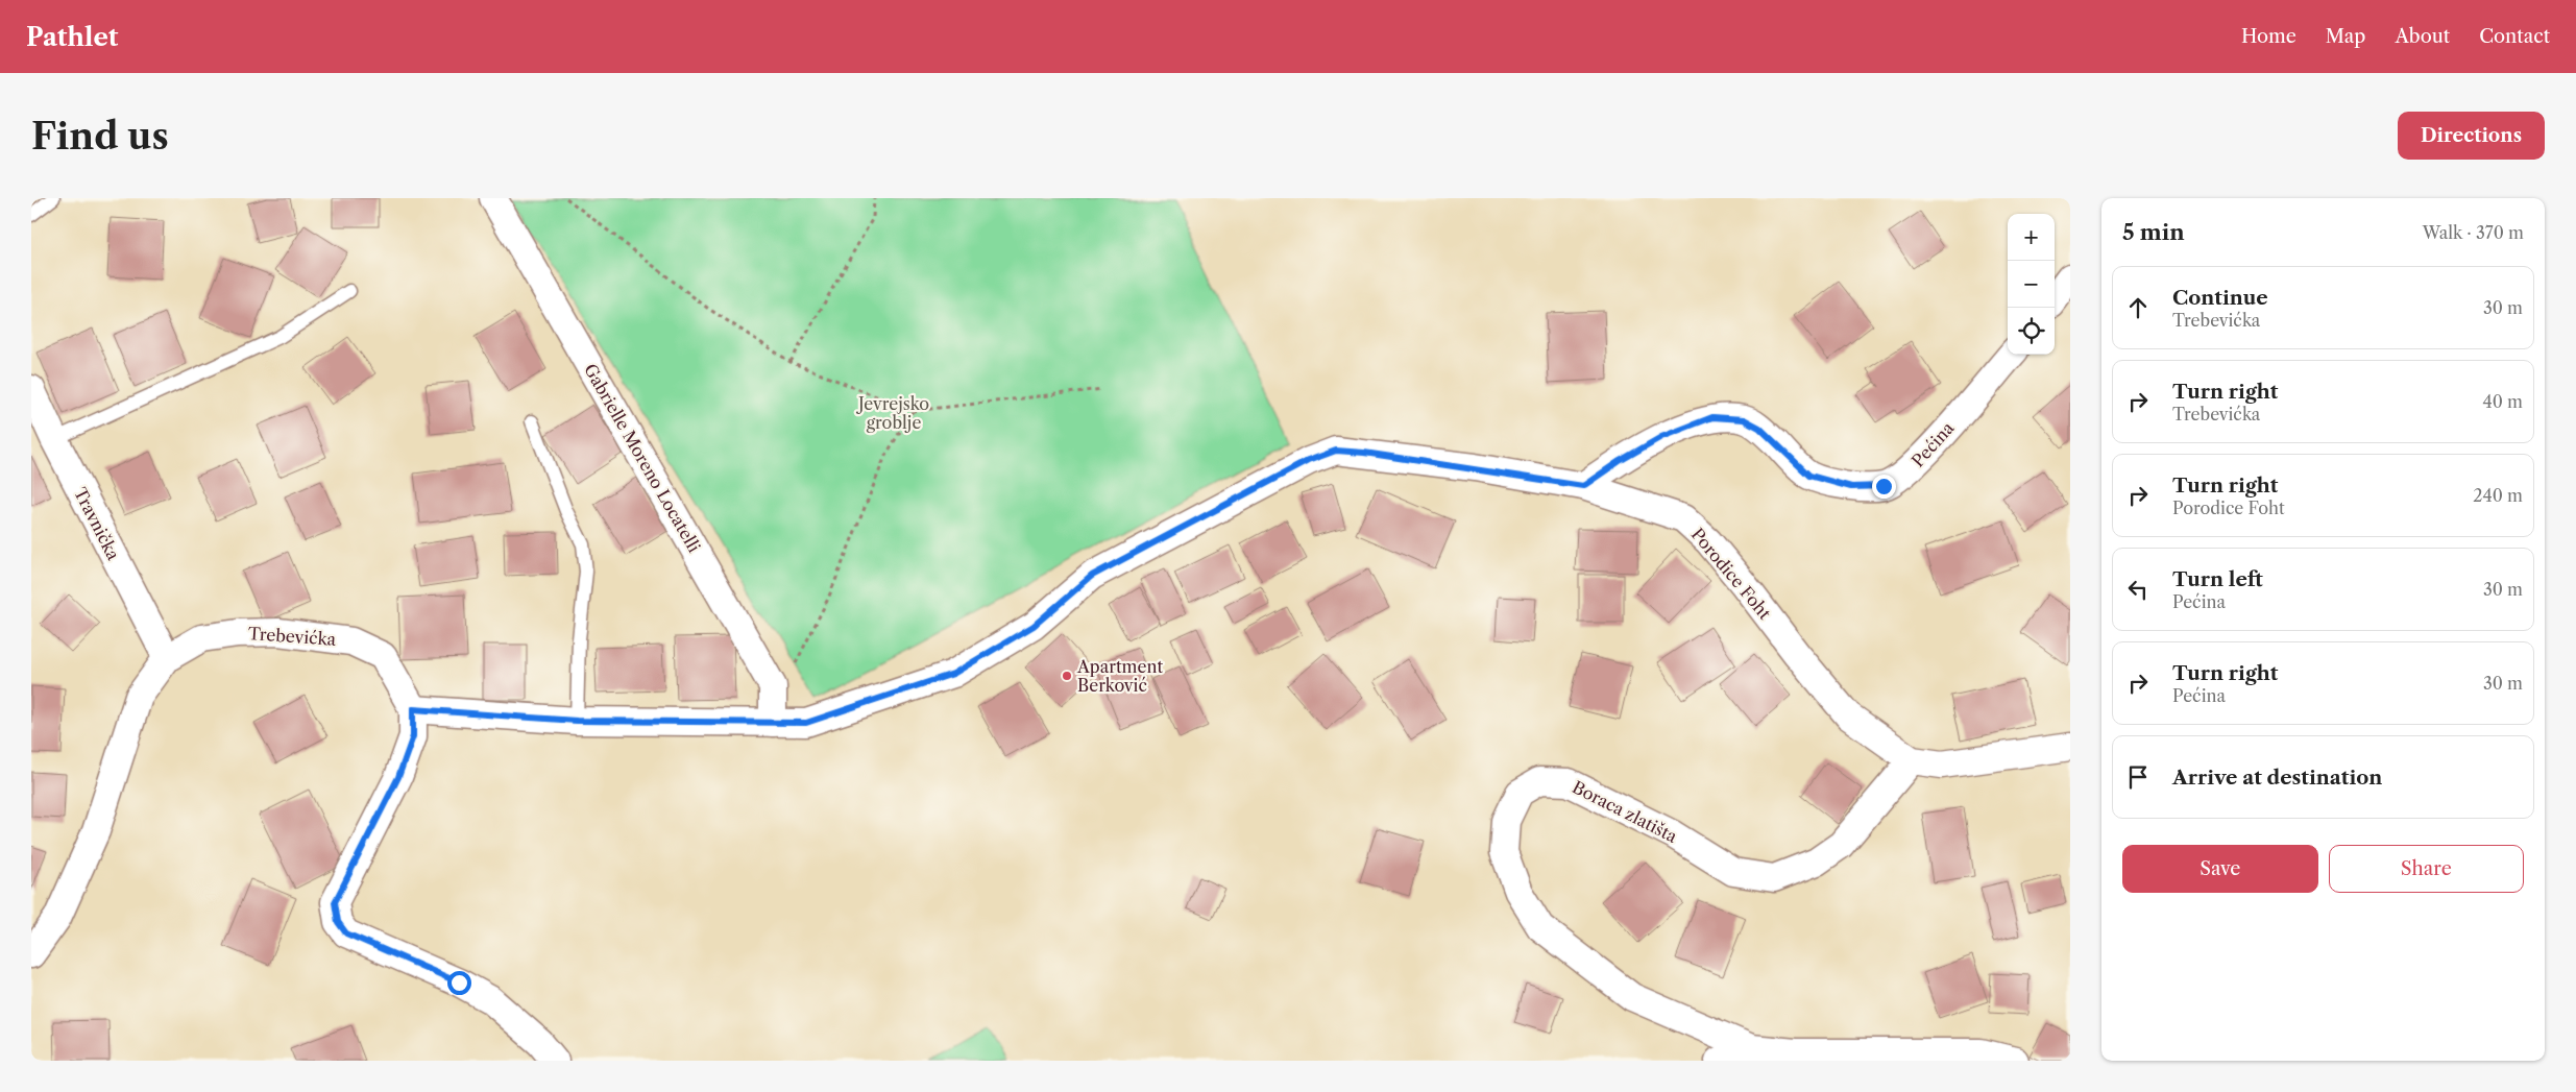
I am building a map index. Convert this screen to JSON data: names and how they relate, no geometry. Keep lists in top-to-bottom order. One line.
{"streets":{"street":["Pećina","Gabrielle Moreno Locatelli","Travnička","Porodice Foht","Trebevićka","Boraca zlatišta"]},"crossings":[["Pećina","Porodice Foht"],["Gabrielle Moreno Locatelli","Porodice Foht"],["Travnička","Trebevićka"],["Porodice Foht","Trebevićka"],["Porodice Foht","Boraca zlatišta"]],"parks":["Jevrejsko groblje"],"places":["Apartment Berković"],"page":{"header":"Pathlet","nav":["Home","Map","About","Contact"],"buttons":["Directions",["Save","Share"]],"title":"Find us","heading":["5 min","Walk · 370 m"],"map_buttons":["+","−"],"list":[["Continue","Trebevićka","30 m"],["Turn right","Trebevićka","40 m"],["Turn right","Porodice Foht","240 m"],["Turn left","Pećina","30 m"],["Turn right","Pećina","30 m"],"Arrive at destination"]}}
